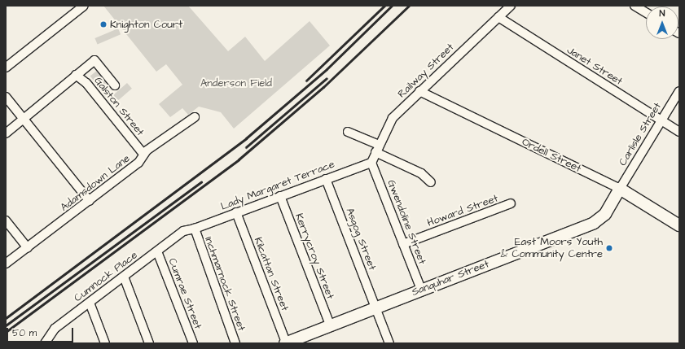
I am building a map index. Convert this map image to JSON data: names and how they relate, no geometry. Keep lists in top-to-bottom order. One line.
{"streets":{"street":["Janet Street","Railway Street","Galston Street","Carlisle Street","Ordell Street","Adamsdown Lane","Lady Margaret Terrace","Howard Street","Gwendoline Street","Asgog Street","Kerrycroy Street","Kilcattan Street","Cumnock Place","Sanquhar Street","Inchmarnock Street","Cumrae Street"]},"crossings":[["Janet Street","Railway Street"],["Janet Street","Carlisle Street"],["Railway Street","Ordell Street"],["Railway Street","Lady Margaret Terrace"],["Railway Street","Gwendoline Street"],["Galston Street","Adamsdown Lane"],["Carlisle Street","Ordell Street"],["Carlisle Street","Sanquhar Street"],["Ordell Street","Sanquhar Street"],["Lady Margaret Terrace","Gwendoline Street"],["Lady Margaret Terrace","Asgog Street"],["Lady Margaret Terrace","Kerrycroy Street"],["Lady Margaret Terrace","Kilcattan Street"],["Lady Margaret Terrace","Cumnock Place"],["Lady Margaret Terrace","Inchmarnock Street"],["Howard Street","Gwendoline Street"],["Gwendoline Street","Sanquhar Street"],["Asgog Street","Sanquhar Street"],["Kerrycroy Street","Sanquhar Street"],["Kilcattan Street","Sanquhar Street"],["Cumnock Place","Cumrae Street"]],"parks":["Anderson Field"],"places":["Knighton Court","East Moors Youth & Community Centre"],"scale_bar":"50 m","north":"top"}
